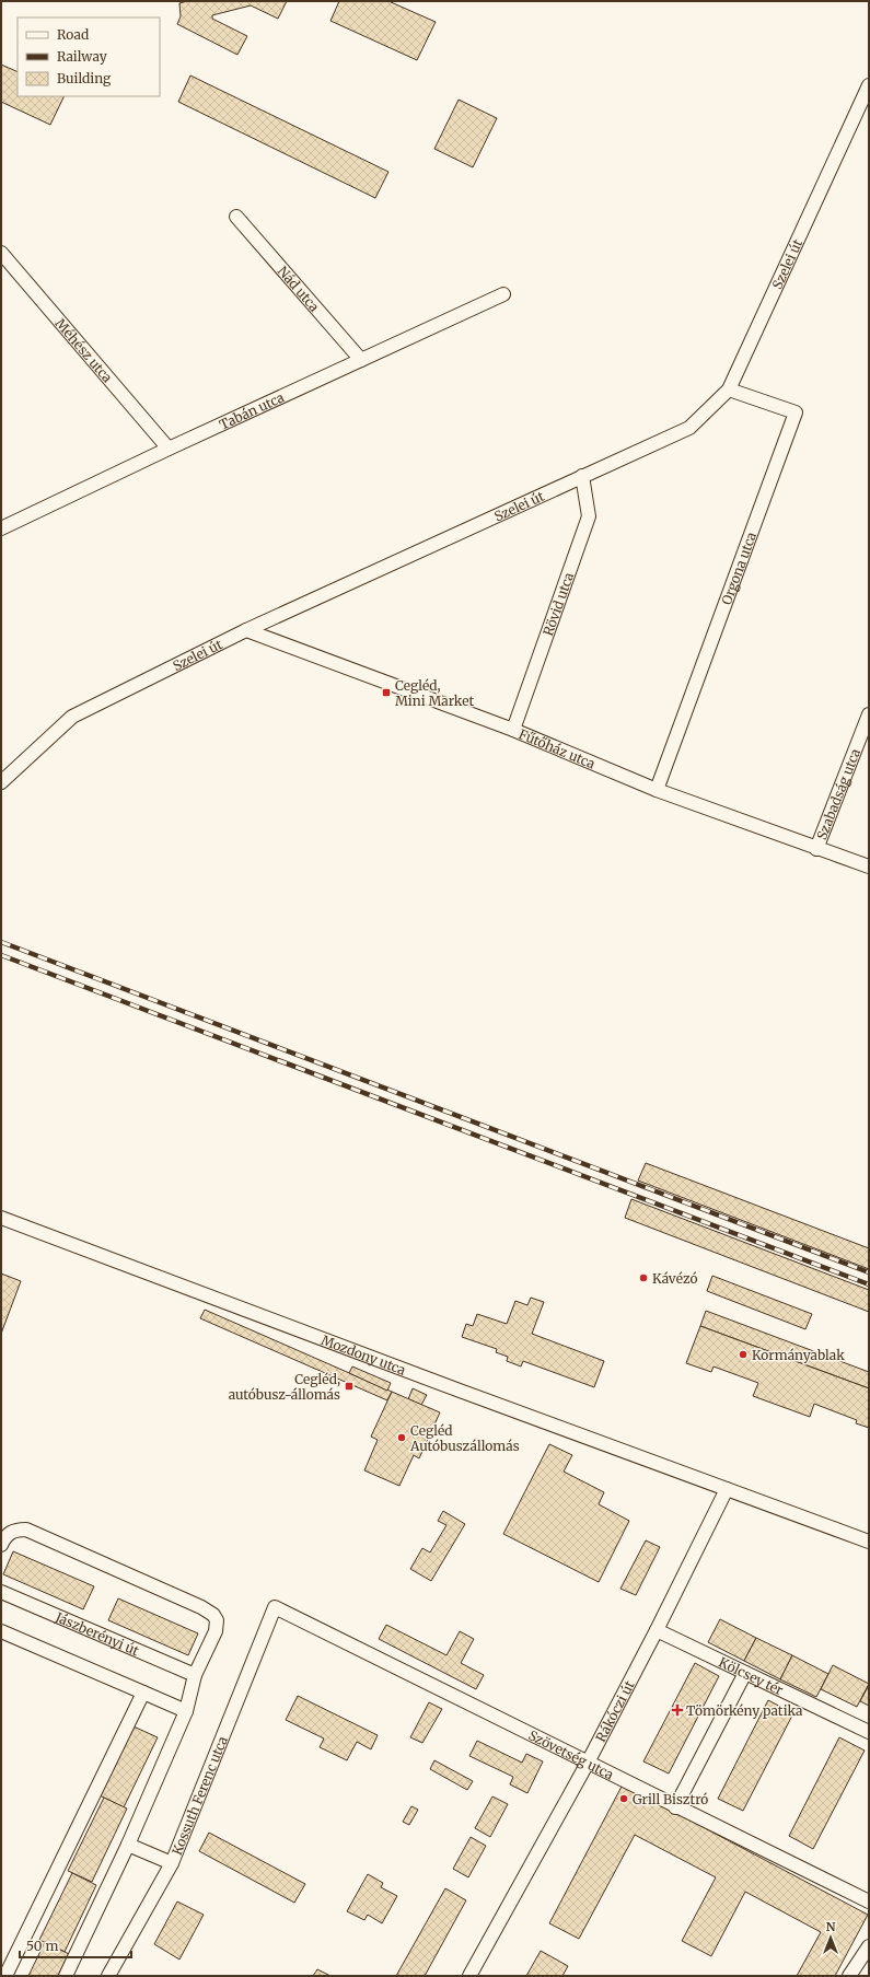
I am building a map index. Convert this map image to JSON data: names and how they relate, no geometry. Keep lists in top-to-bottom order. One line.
{"streets":{"street":["Szelei út","Nád utca","Méhész utca","Tabán utca","Orgona utca","Rövid utca","Fűtőház utca","Szabadság utca","Mozdony utca","Jászberényi út","Kölcsey tér","Rákóczi út","Szövetség utca","Kossuth Ferenc utca"]},"crossings":[["Szelei út","Orgona utca"],["Szelei út","Rövid utca"],["Szelei út","Fűtőház utca"],["Nád utca","Tabán utca"],["Méhész utca","Tabán utca"],["Orgona utca","Fűtőház utca"],["Rövid utca","Fűtőház utca"],["Fűtőház utca","Szabadság utca"],["Mozdony utca","Rákóczi út"],["Kölcsey tér","Rákóczi út"],["Rákóczi út","Szövetség utca"],["Szövetség utca","Kossuth Ferenc utca"]],"places":{"transit":["Cegléd, Mini Market","Cegléd, autóbusz-állomás"],"other":["Kávézó","Kormányablak","Cegléd Autóbuszállomás","Grill Bisztró"],"health":["Tömörkény patika"]},"legend":["Road","Railway","Building"],"scale_bar":"50 m","north":"top"}
